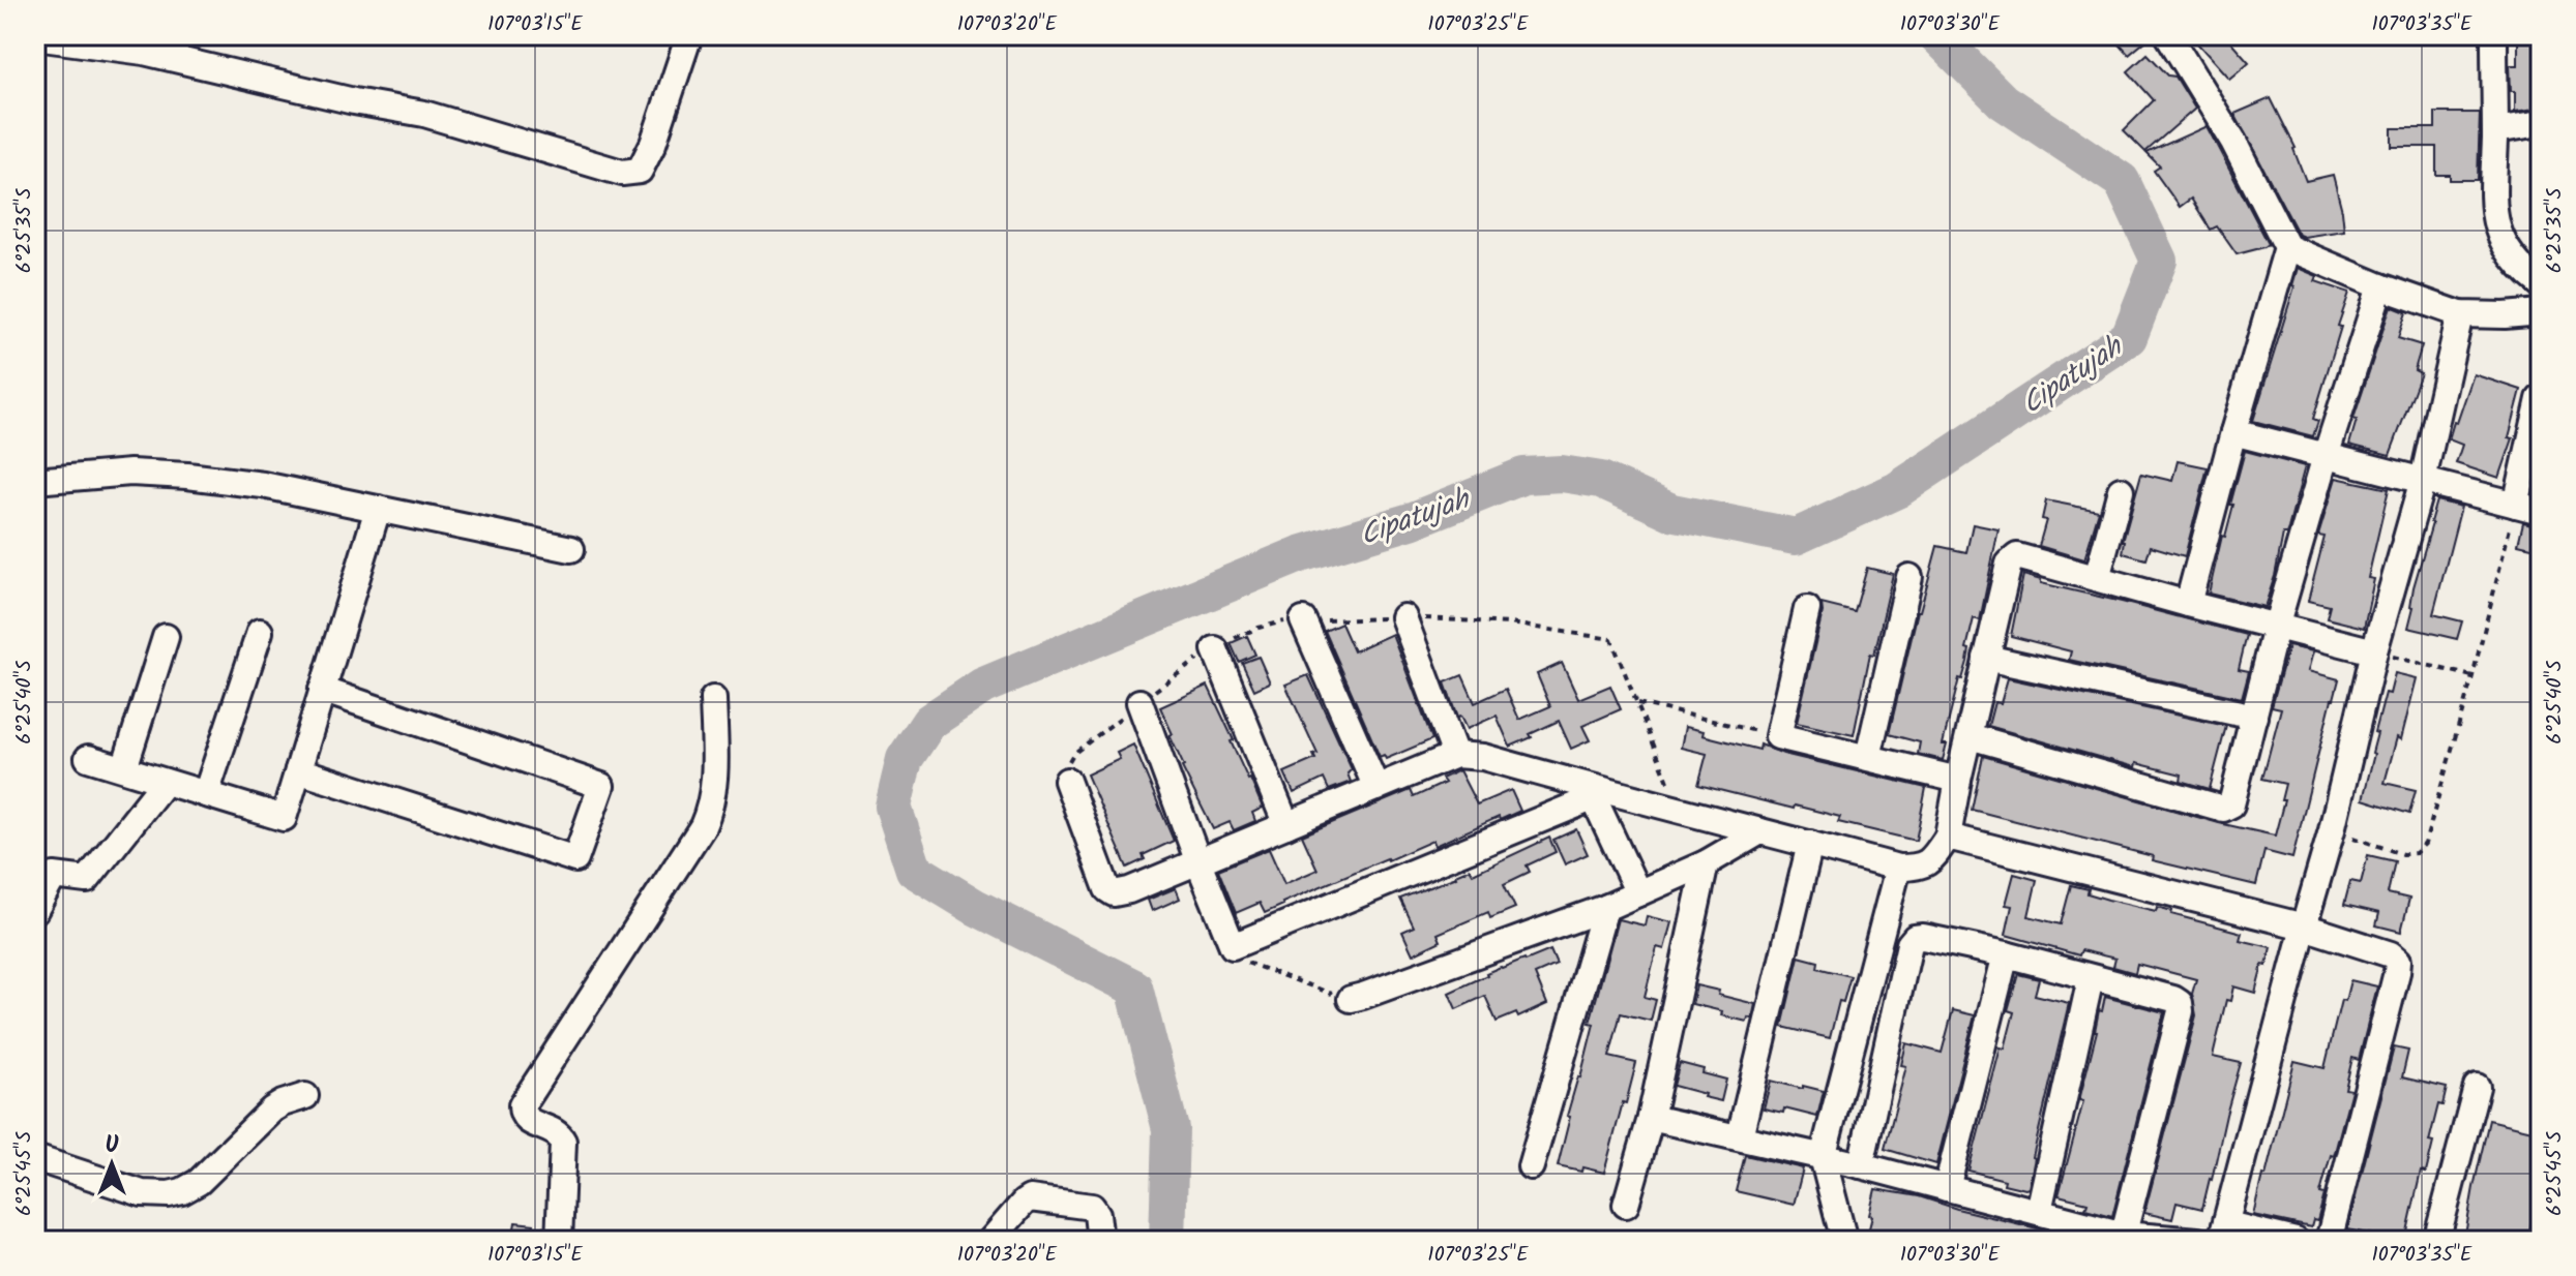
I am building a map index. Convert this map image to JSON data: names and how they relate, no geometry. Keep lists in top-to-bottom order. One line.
{"water":["Cipatujah"],"north":"top","coordinates":["107°03'15\"E","107°03'20\"E","107°03'25\"E","107°03'30\"E","107°03'35\"E","6°25'35\"S","6°25'40\"S","6°25'45\"S"]}
